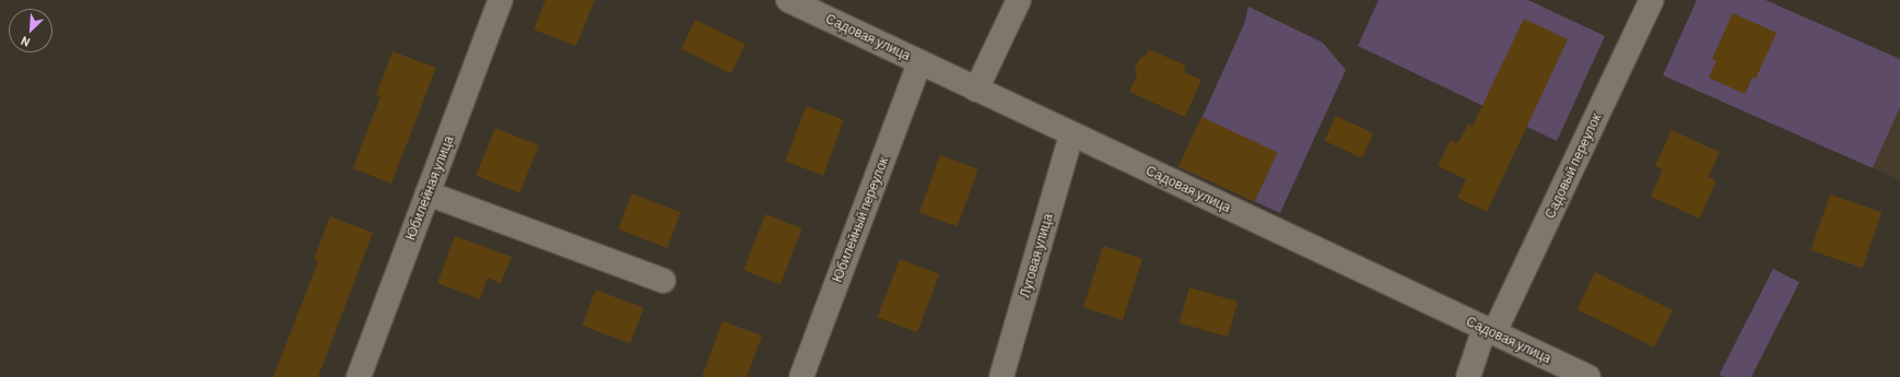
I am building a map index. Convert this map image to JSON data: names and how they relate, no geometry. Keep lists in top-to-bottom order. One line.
{"streets":{"street":["Садовая улица","Садовый переулок","Юбилейная улица","Юбилейный переулок","Луговая улица"]},"crossings":[["Садовая улица","Садовый переулок"],["Садовая улица","Юбилейный переулок"],["Садовая улица","Луговая улица"]],"north":"bottom left"}
